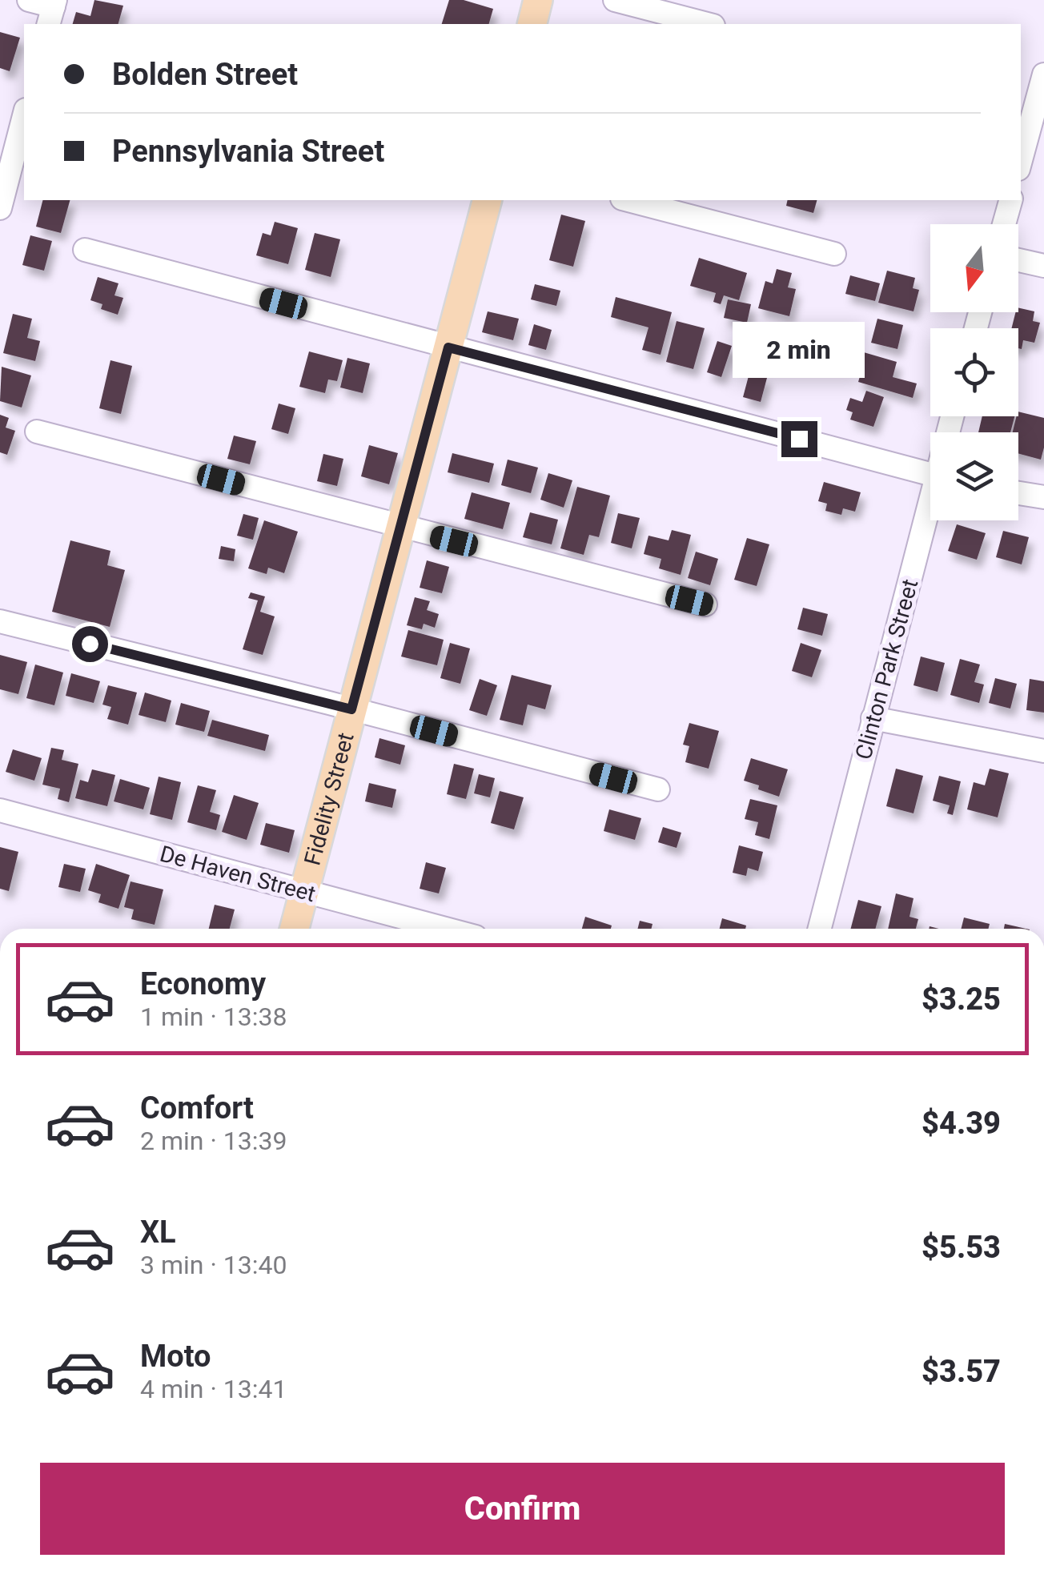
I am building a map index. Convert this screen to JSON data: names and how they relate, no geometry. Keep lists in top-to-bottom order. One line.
{"streets":{"main road":["Fidelity Street"],"street":["Clinton Park Street","De Haven Street"]},"crossings":[["Fidelity Street","De Haven Street"]],"north":"bottom","page":{"banner":["Bolden Street","Pennsylvania Street"],"bubble":"2 min","list":[{"name":"Economy","note":"1 min · 13:38","value":"$3.25"},{"name":"Comfort","note":"2 min · 13:39","value":"$4.39"},{"name":"XL","note":"3 min · 13:40","value":"$5.53"},{"name":"Moto","note":"4 min · 13:41","value":"$3.57"}],"buttons":"Confirm"}}
